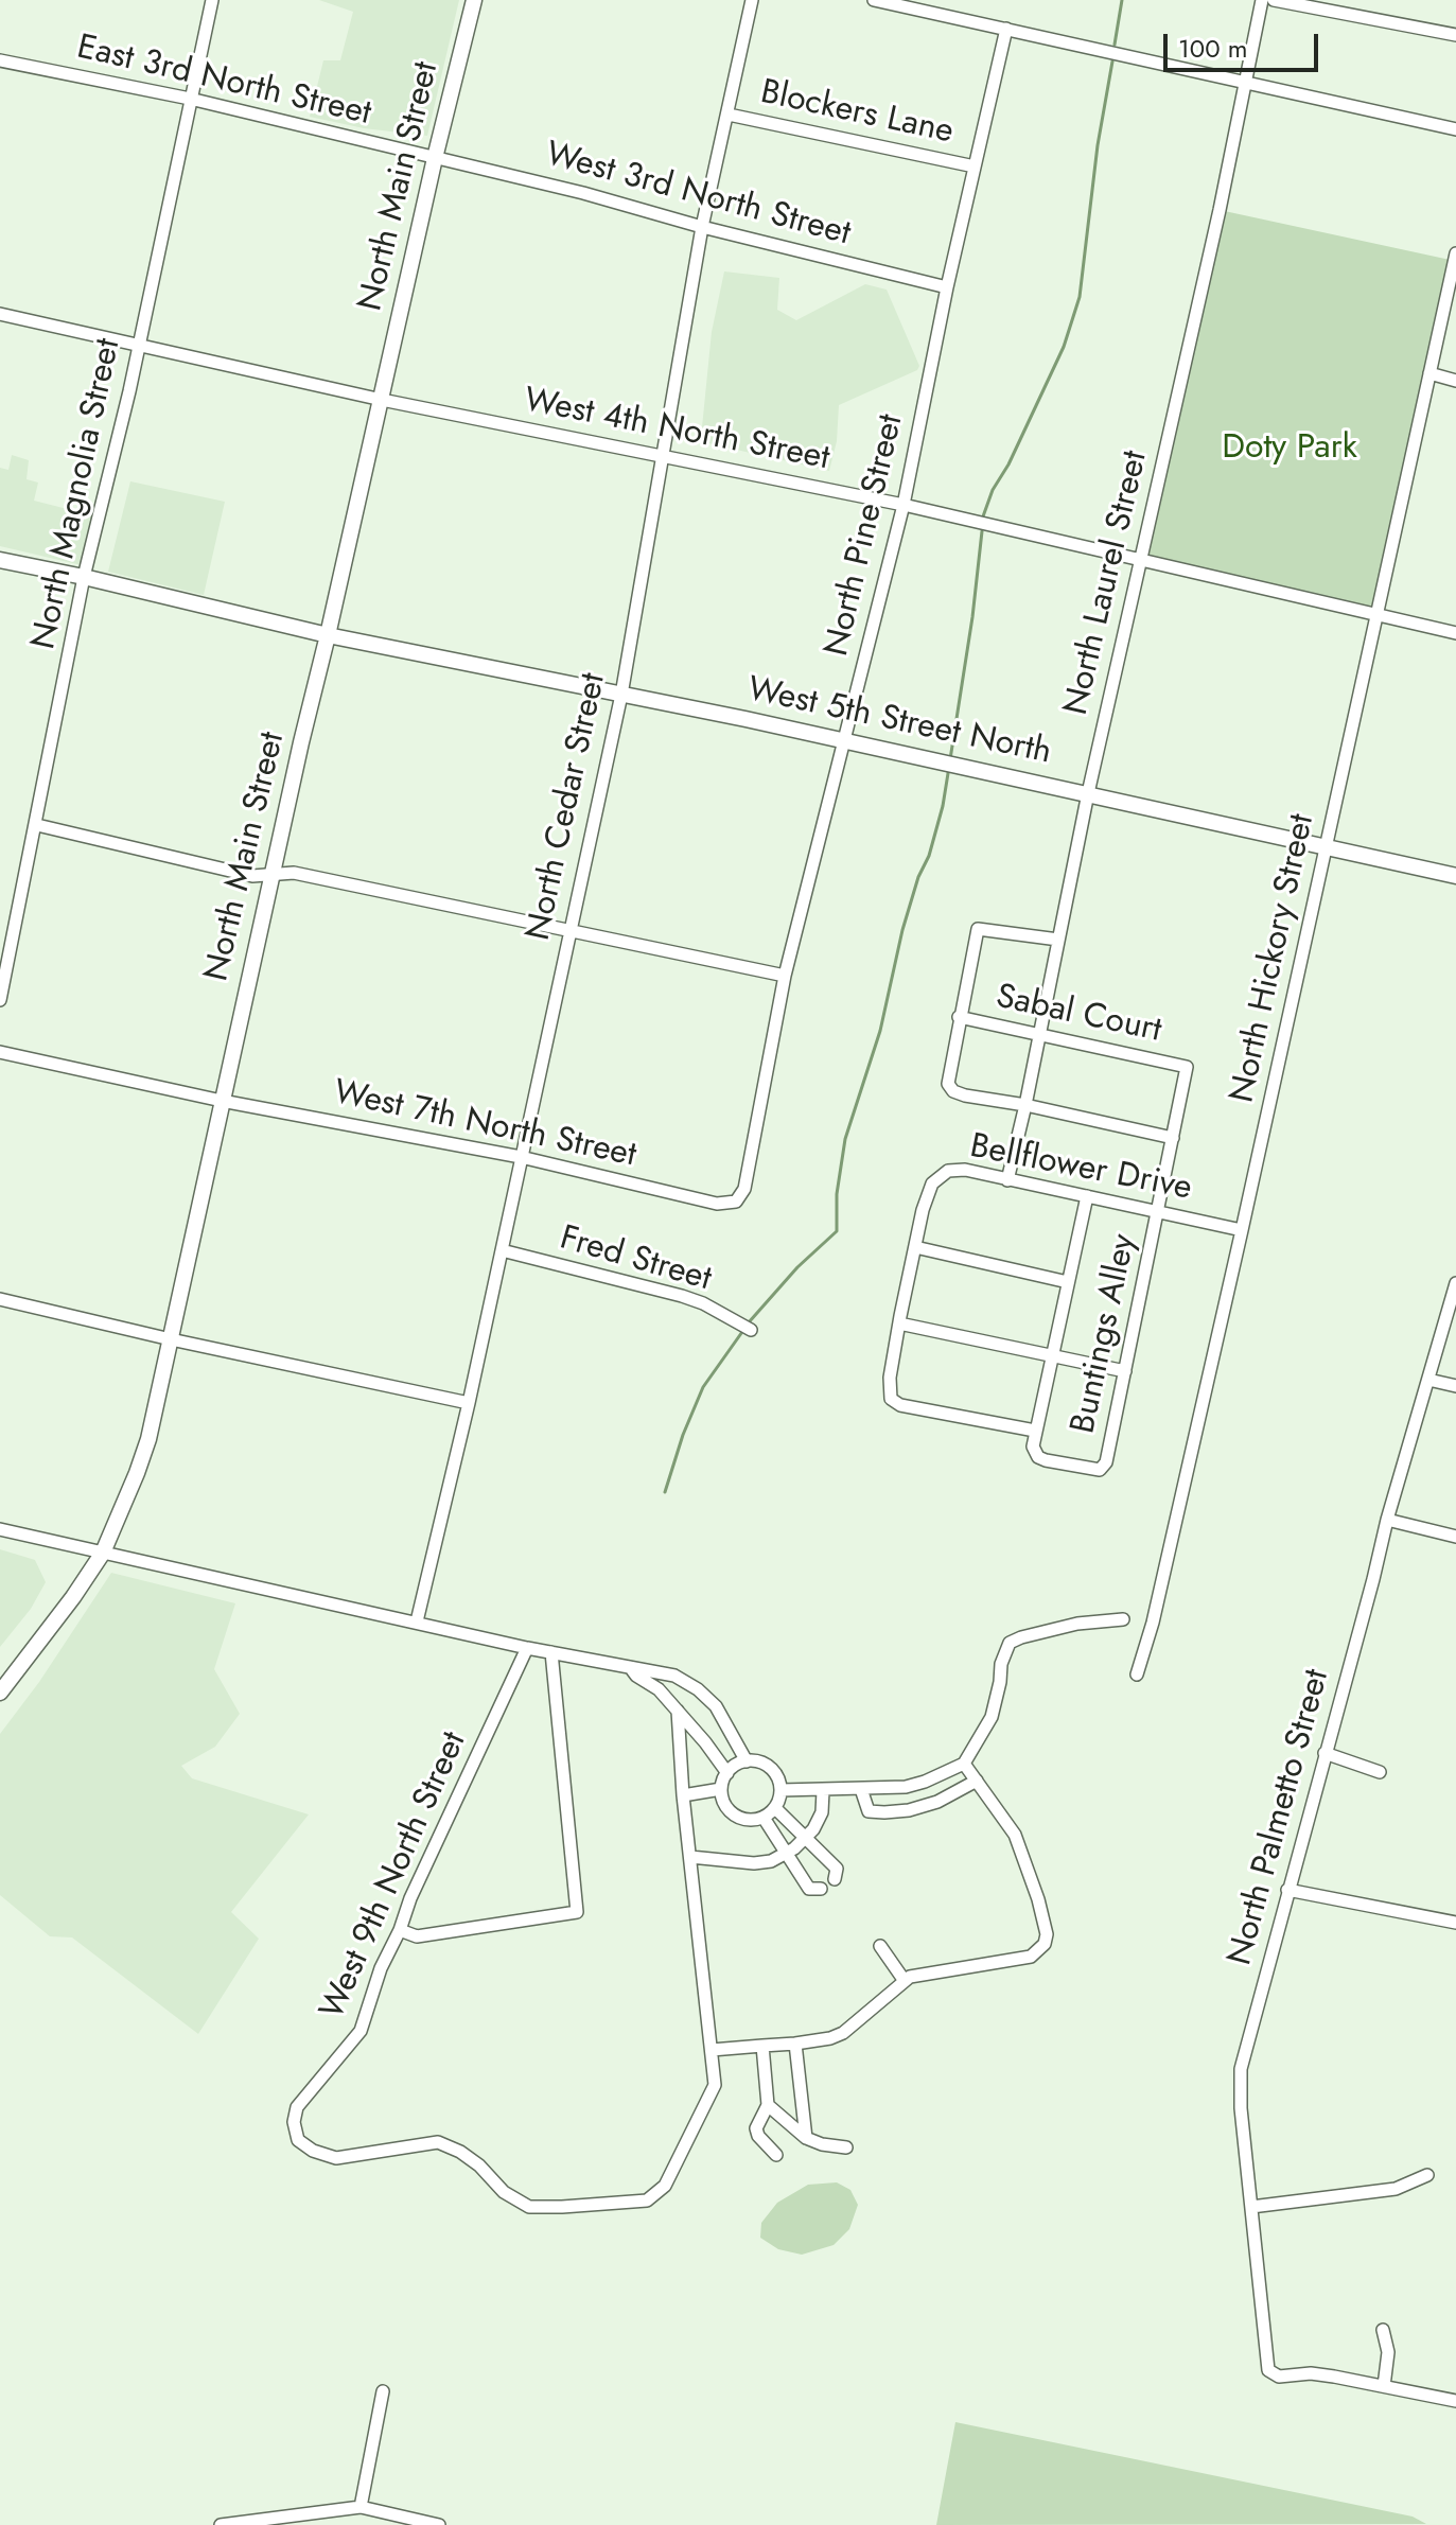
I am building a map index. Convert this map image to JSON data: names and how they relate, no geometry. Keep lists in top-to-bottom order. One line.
{"streets":{"main road":["North Main Street","West 5th Street North"],"street":["East 3rd North Street","Blockers Lane","West 3rd North Street","West 4th North Street","North Magnolia Street","North Pine Street","North Laurel Street","North Cedar Street","North Hickory Street","Sabal Court","West 7th North Street","Bellflower Drive","Fred Street","Buntings Alley","North Palmetto Street","West 9th North Street"]},"crossings":[["East 3rd North Street","North Main Street"],["East 3rd North Street","West 3rd North Street"],["East 3rd North Street","North Magnolia Street"],["Blockers Lane","North Pine Street"],["Blockers Lane","North Cedar Street"],["North Main Street","West 3rd North Street"],["North Main Street","West 4th North Street"],["North Main Street","West 5th Street North"],["North Main Street","West 7th North Street"],["West 3rd North Street","North Pine Street"],["West 3rd North Street","North Cedar Street"],["West 4th North Street","North Magnolia Street"],["West 4th North Street","North Pine Street"],["West 4th North Street","North Laurel Street"],["West 4th North Street","North Cedar Street"],["West 4th North Street","North Hickory Street"],["North Magnolia Street","West 5th Street North"],["North Pine Street","West 5th Street North"],["North Pine Street","West 7th North Street"],["North Laurel Street","West 5th Street North"],["North Laurel Street","Sabal Court"],["North Laurel Street","Bellflower Drive"],["West 5th Street North","North Cedar Street"],["West 5th Street North","North Hickory Street"],["North Cedar Street","West 7th North Street"],["North Cedar Street","Fred Street"],["North Hickory Street","Bellflower Drive"],["Sabal Court","Buntings Alley"],["Bellflower Drive","Buntings Alley"]],"parks":["Doty Park"],"scale_bar":"100 m"}
